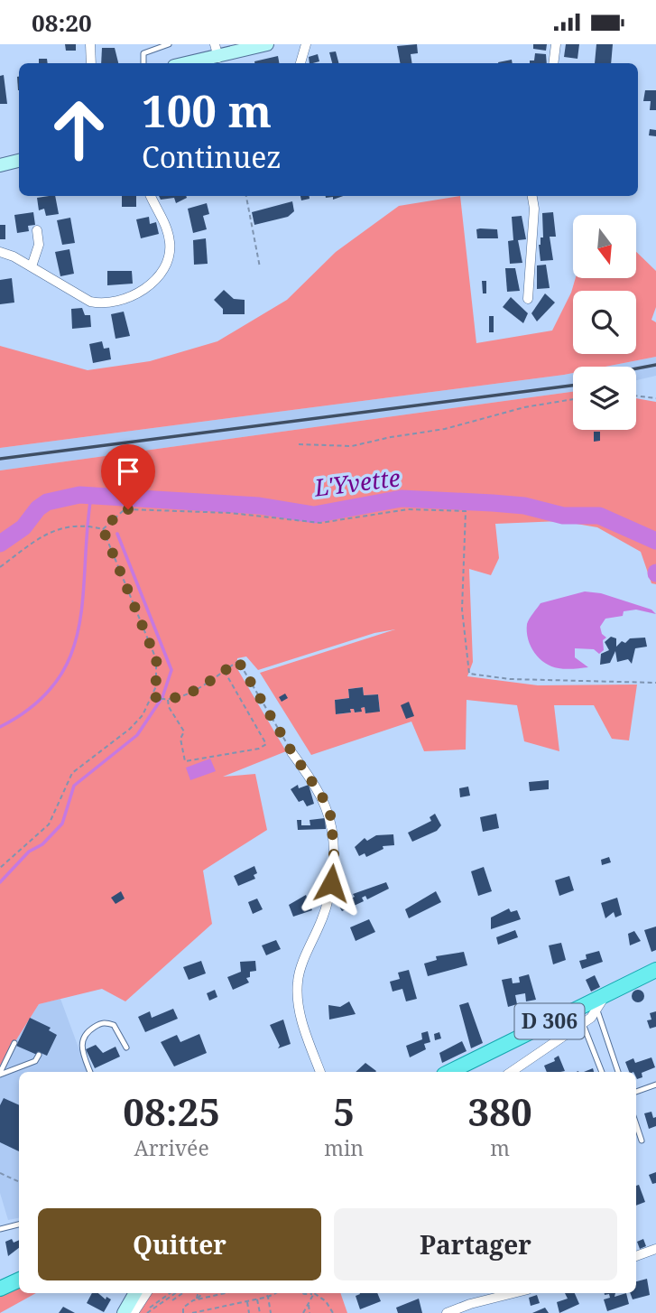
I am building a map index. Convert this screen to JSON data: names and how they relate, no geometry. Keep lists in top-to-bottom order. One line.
{"streets":{"main road":["D 306"]},"water":["L'Yvette"],"north":"bottom","page":{"status":"08:20","turn":["100 m","Continuez"],"eta":["08:25","Arrivée","5","min","380","m"],"buttons":["Quitter","Partager"]}}
